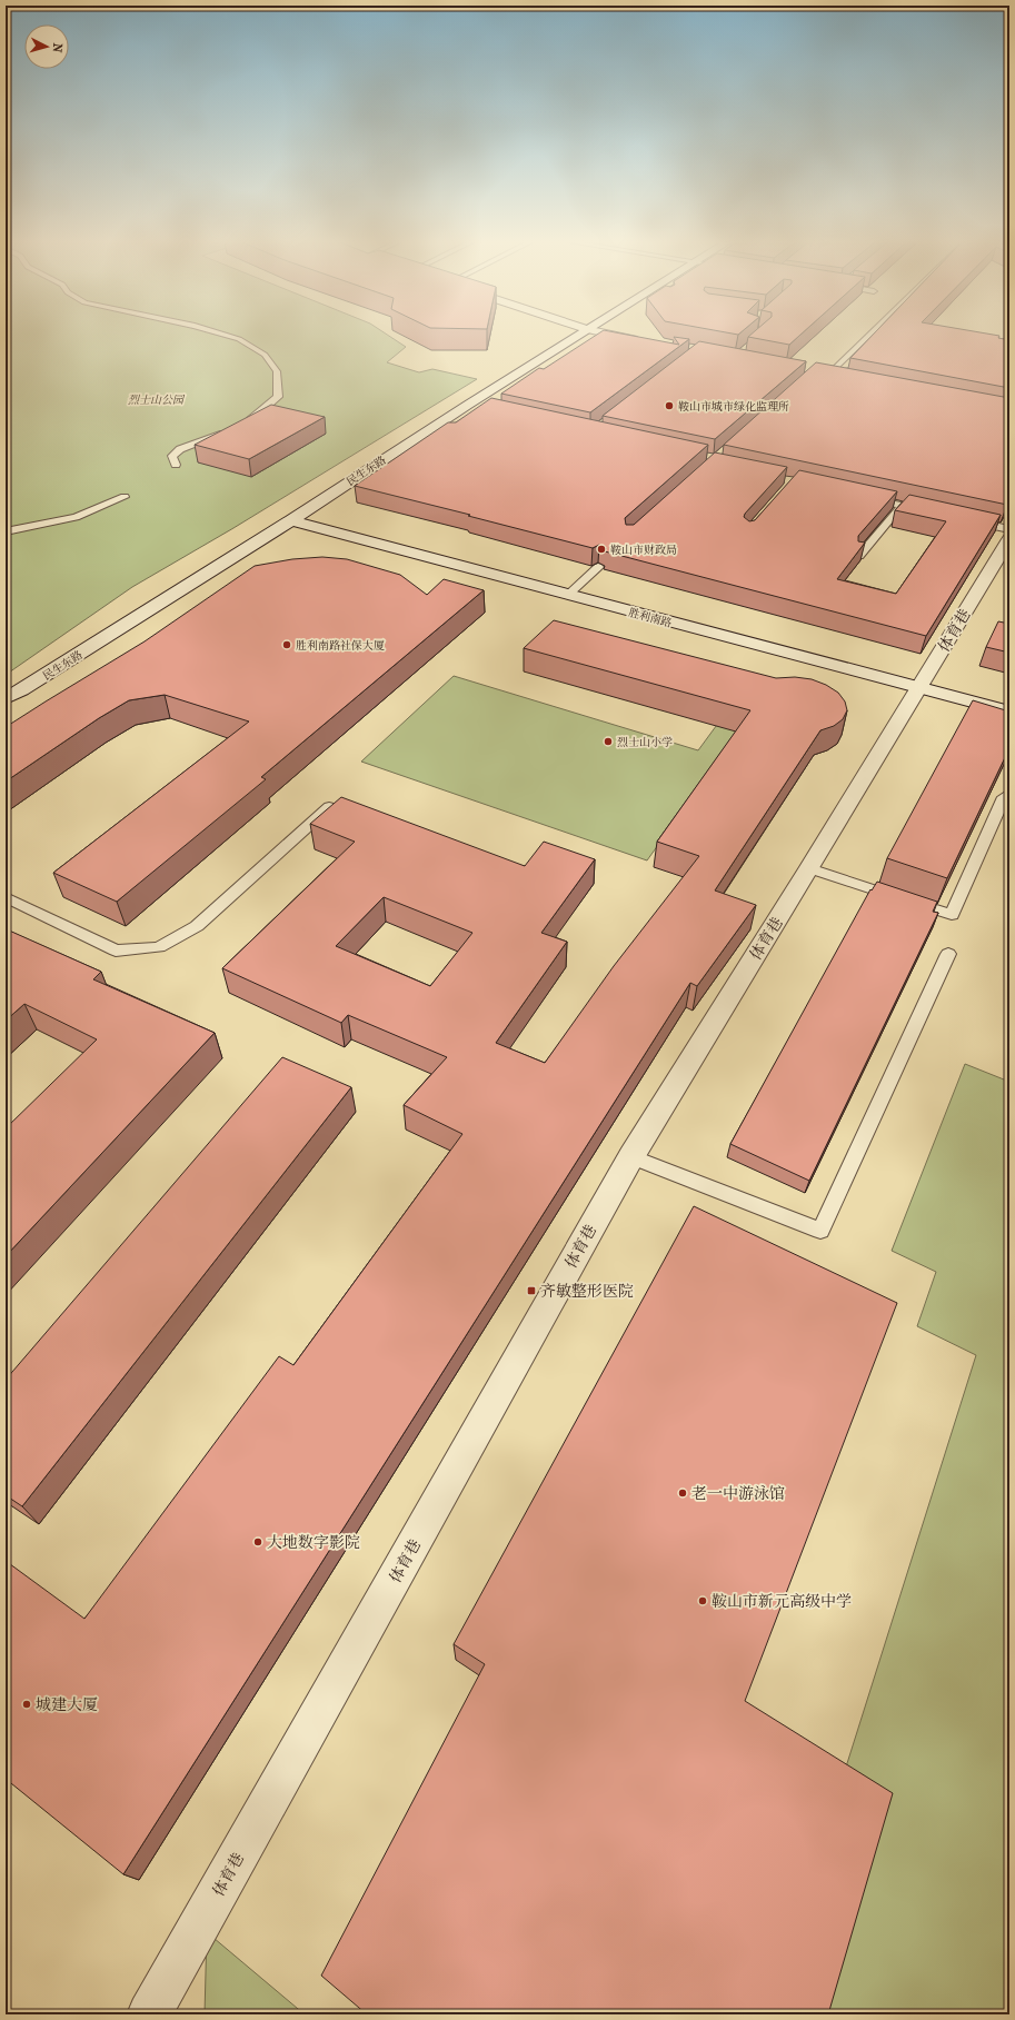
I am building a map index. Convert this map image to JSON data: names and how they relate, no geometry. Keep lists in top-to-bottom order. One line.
{"streets":{"main road":["民生东路","胜利南路","体育巷"]},"crossings":[["民生东路","胜利南路"],["胜利南路","体育巷"]],"parks":["烈士山公园"],"places":{"other":["鞍山市城市绿化监理所","鞍山市财政局","胜利南路社保大厦","烈士山小学","老一中游泳馆","大地数字影院","鞍山市新元高级中学","城建大厦"],"transit":["齐敏整形医院"]},"north":"right"}
